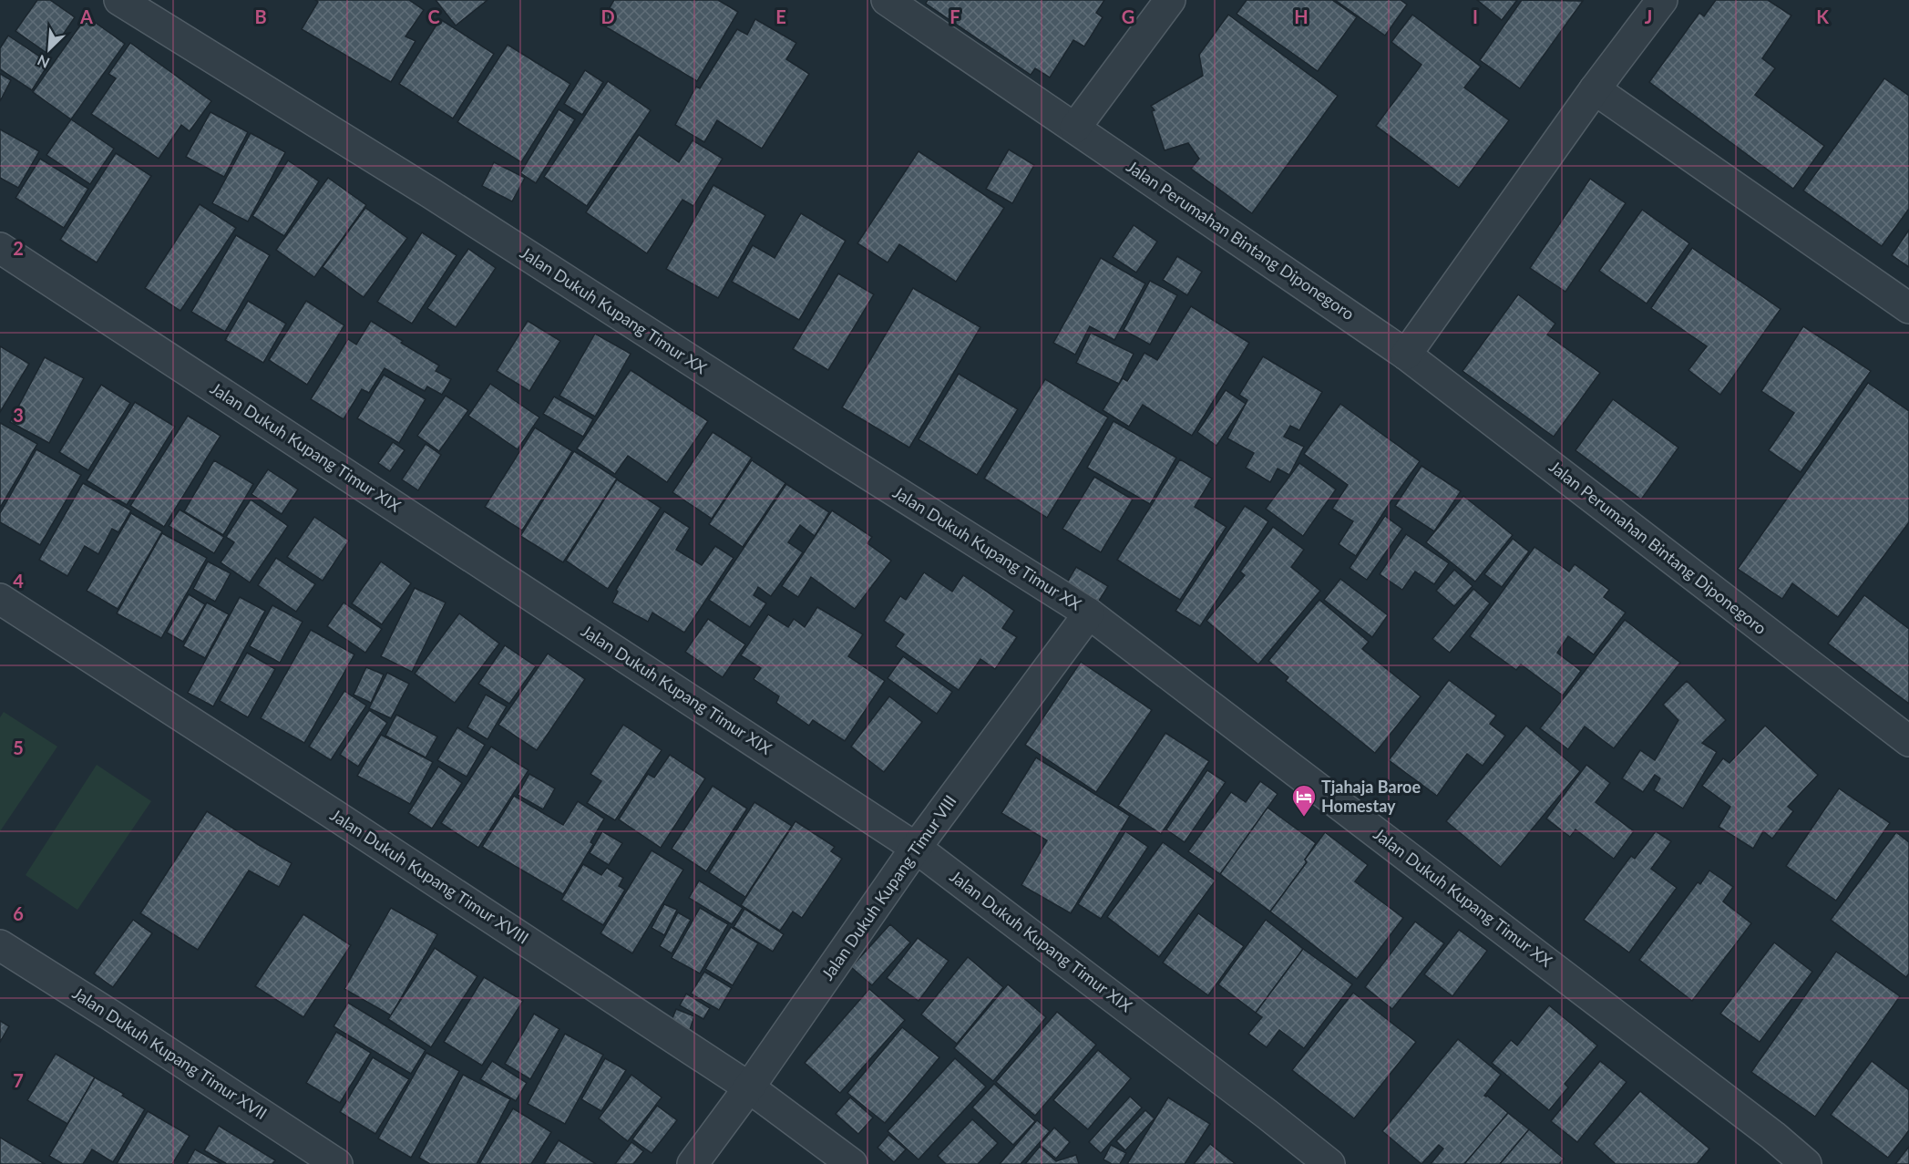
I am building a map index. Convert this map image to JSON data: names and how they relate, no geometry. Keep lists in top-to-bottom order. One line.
{"streets":{"street":["Jalan Perumahan Bintang Diponegoro","Jalan Dukuh Kupang Timur XX","Jalan Dukuh Kupang Timur XIX","Jalan Dukuh Kupang Timur XVIII","Jalan Dukuh Kupang Timur VIII","Jalan Dukuh Kupang Timur XVII"]},"crossings":[["Jalan Dukuh Kupang Timur XX","Jalan Dukuh Kupang Timur VIII"],["Jalan Dukuh Kupang Timur XIX","Jalan Dukuh Kupang Timur VIII"],["Jalan Dukuh Kupang Timur XVIII","Jalan Dukuh Kupang Timur VIII"]],"places":{"hotel":["Tjahaja Baroe Homestay"]},"north":"bottom left","grid":{"columns":["A","B","C","D","E","F","G","H","I","J","K"],"rows":["2","3","4","5","6","7"]}}
